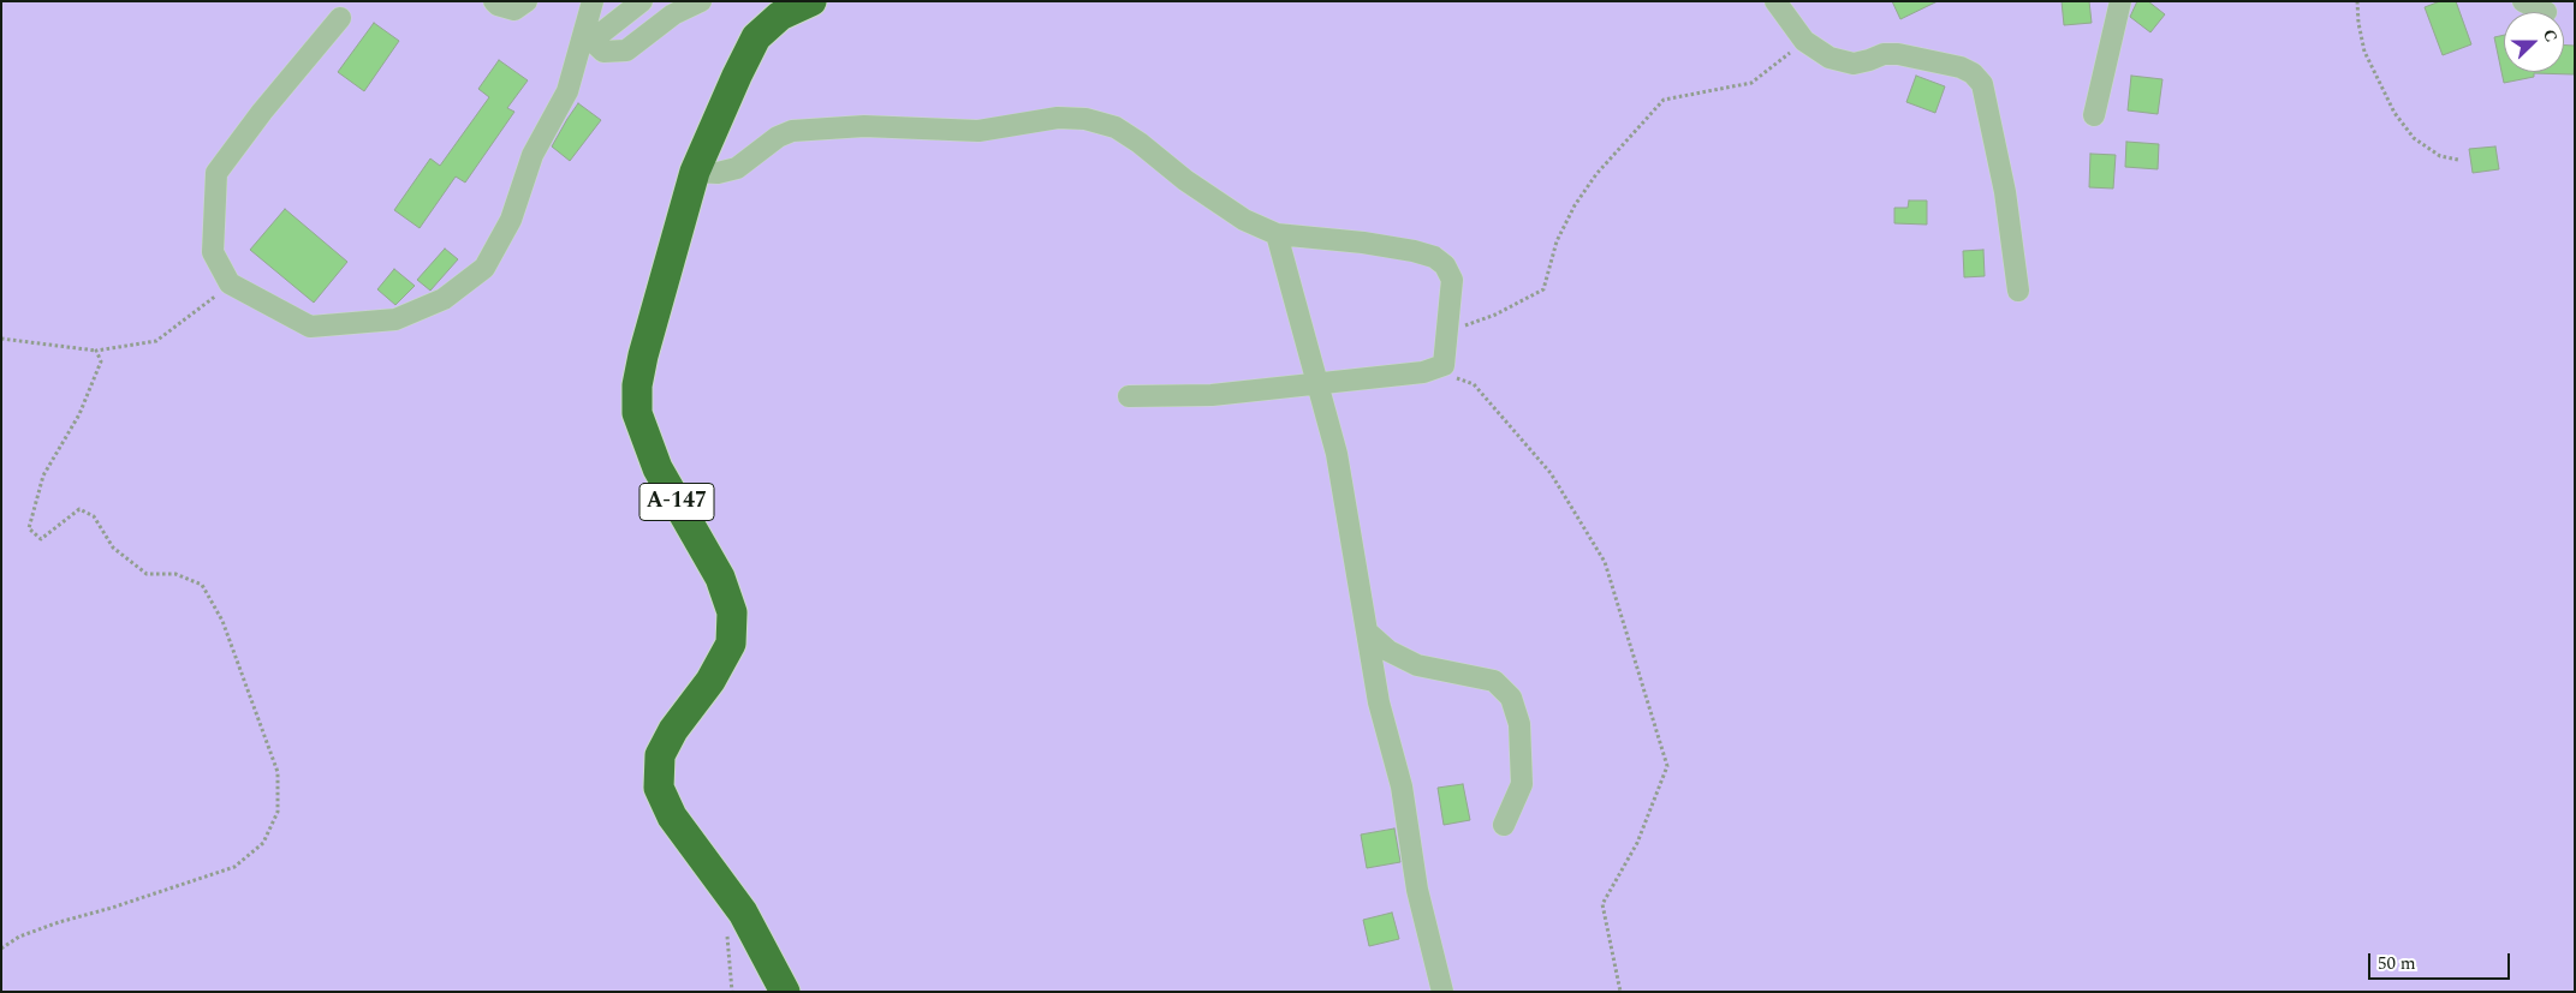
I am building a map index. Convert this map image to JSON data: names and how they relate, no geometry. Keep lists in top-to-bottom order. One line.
{"streets":{"highway":["А-147"]},"scale_bar":"50 m","north":"right"}
